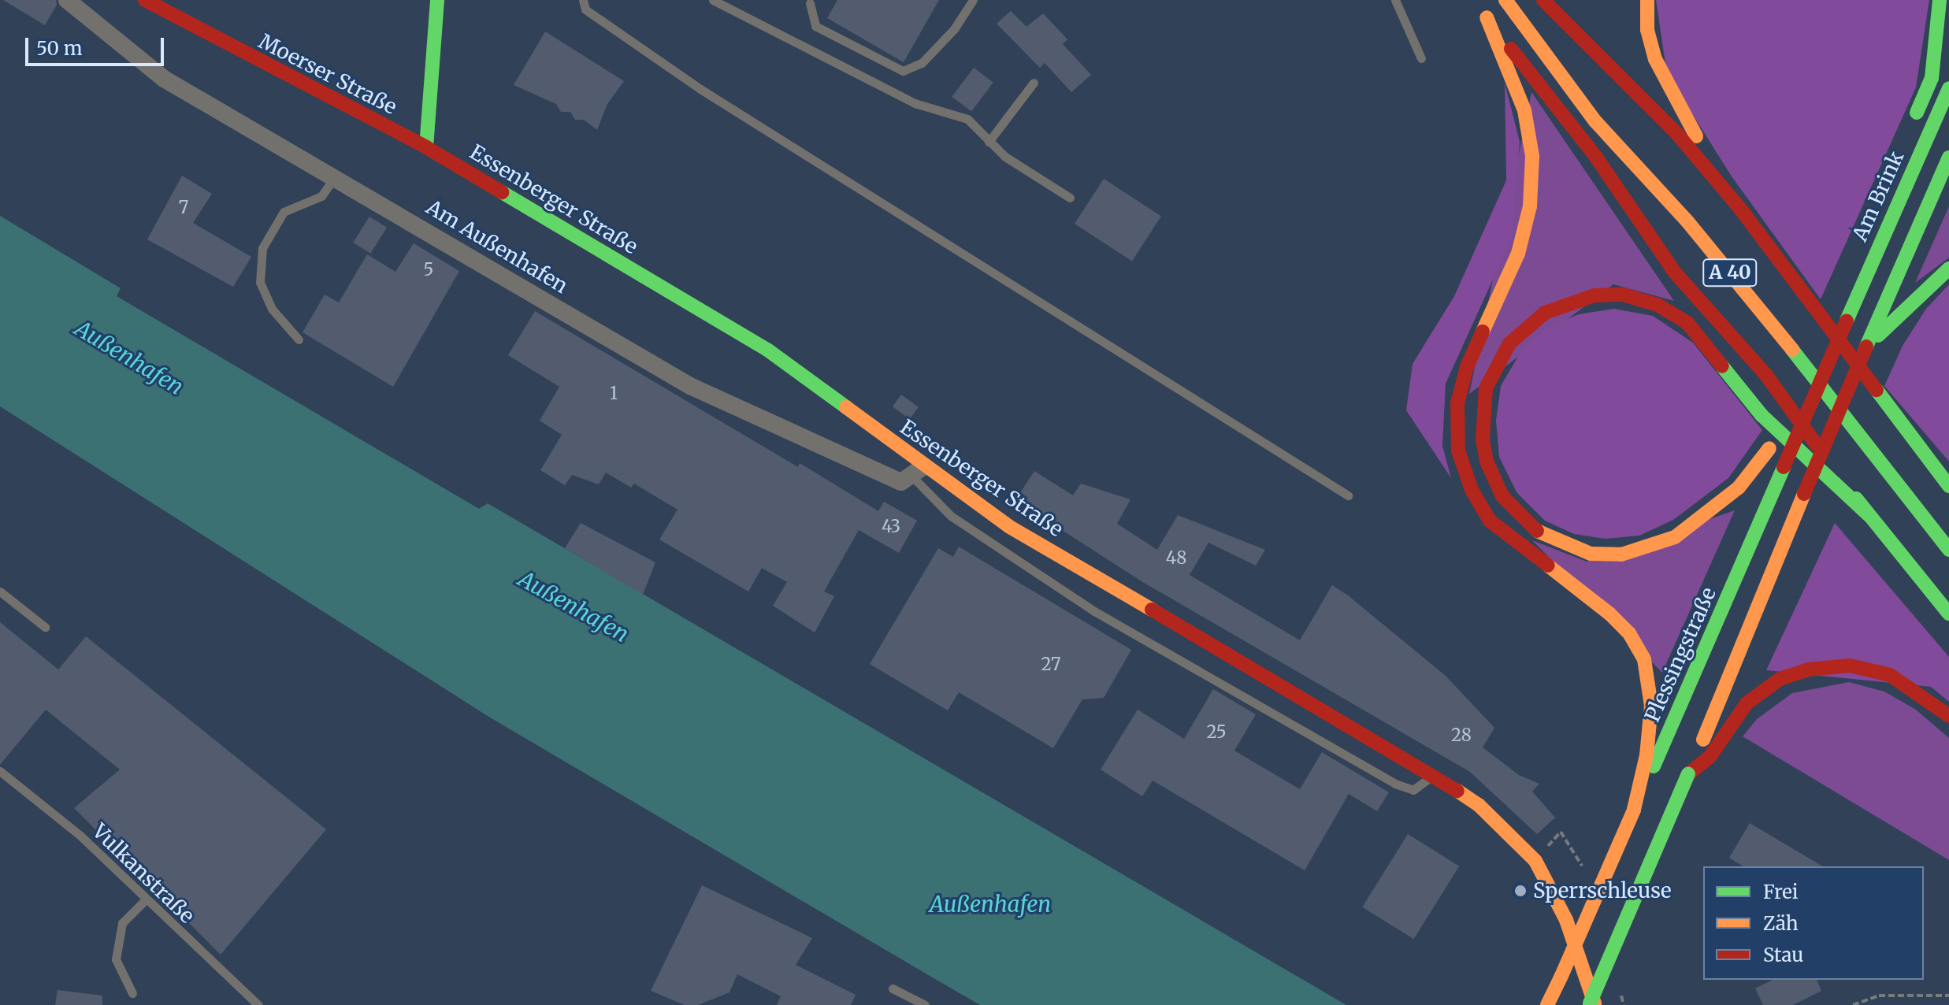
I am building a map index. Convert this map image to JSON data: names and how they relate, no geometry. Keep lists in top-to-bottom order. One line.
{"streets":{"main road":["Moerser Straße","Am Brink","Essenberger Straße","A 40","Plessingstraße"],"street":["Am Außenhafen"],"lane":["Vulkanstraße"]},"crossings":[["Moerser Straße","Essenberger Straße"],["Am Brink","Plessingstraße"],["Essenberger Straße","Am Außenhafen"]],"water":["Außenhafen"],"places":["Sperrschleuse"],"house_numbers":["7","5","1","43","48","27","25","28"],"legend":["Frei","Zäh","Stau"],"scale_bar":"50 m"}
